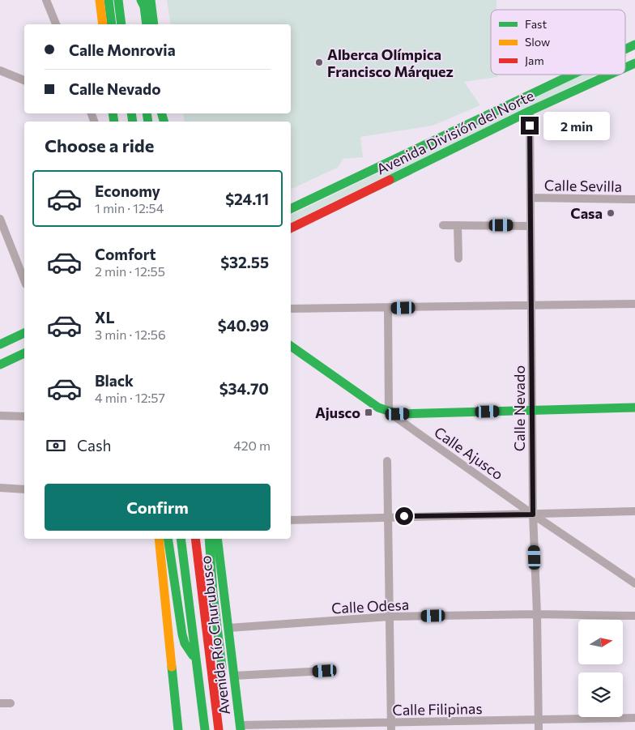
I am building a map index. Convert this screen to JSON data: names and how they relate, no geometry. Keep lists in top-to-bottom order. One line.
{"streets":{"main road":["Avenida División del Norte","Calle Ajusco","Avenida Río Churubusco"],"street":["Calle Sevilla","Calle Nevado","Calle Odesa","Calle Filipinas"]},"crossings":[["Avenida División del Norte","Calle Nevado"],["Calle Sevilla","Calle Nevado"],["Calle Nevado","Calle Ajusco"],["Calle Nevado","Calle Odesa"],["Calle Nevado","Calle Filipinas"],["Calle Odesa","Avenida Río Churubusco"],["Avenida Río Churubusco","Calle Filipinas"]],"places":{"other":["Alberca Olímpica Francisco Márquez","Casa"],"transit":["Ajusco"]},"legend":["Fast","Slow","Jam"],"north":"right","page":{"banner":["Calle Monrovia","Calle Nevado"],"bubble":"2 min","heading":"Choose a ride","list":[{"name":"Economy","note":"1 min · 12:54","value":"$24.11"},{"name":"Comfort","note":"2 min · 12:55","value":"$32.55"},{"name":"XL","note":"3 min · 12:56","value":"$40.99"},{"name":"Black","note":"4 min · 12:57","value":"$34.70"}],"pay":["Cash","420 m"],"buttons":"Confirm"}}
